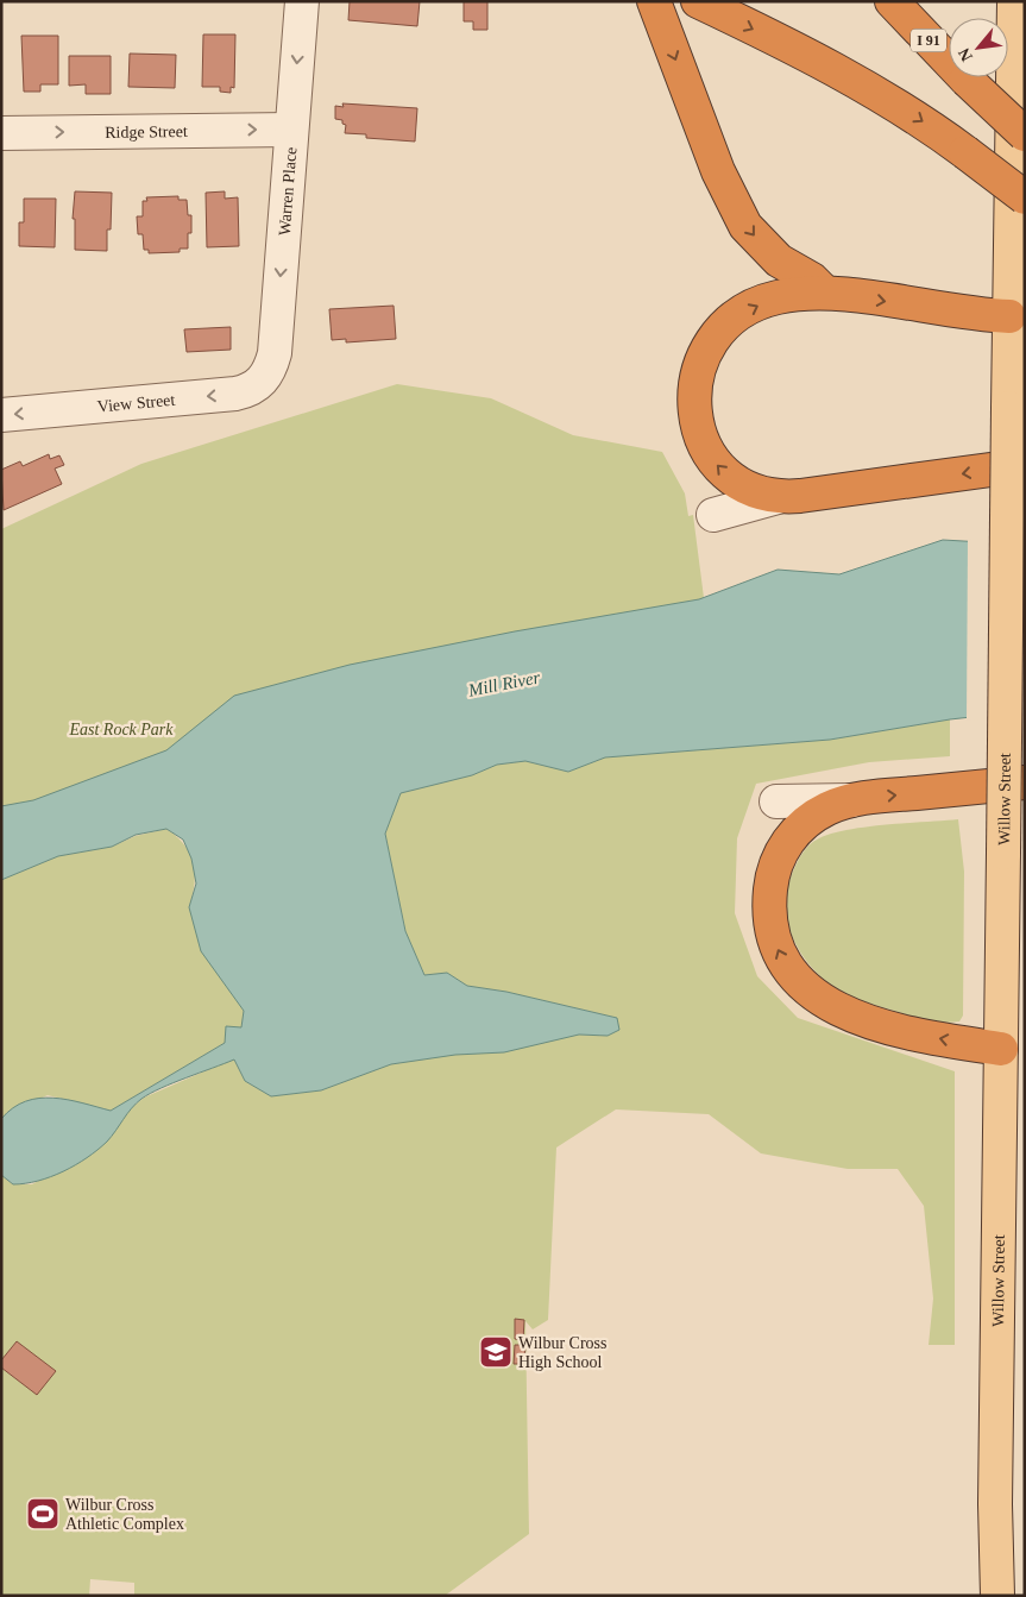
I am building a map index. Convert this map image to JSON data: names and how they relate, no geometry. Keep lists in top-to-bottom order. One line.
{"streets":{"highway":["I 91"],"main road":["Willow Street"],"street":["Ridge Street","Warren Place","View Street"]},"crossings":[["Ridge Street","Warren Place"],["Warren Place","View Street"]],"one_way":["Ridge Street","Warren Place","View Street"],"water":["Mill River"],"parks":["East Rock Park"],"places":{"school or university":["Wilbur Cross High School"],"sports":["Wilbur Cross Athletic Complex"]},"north":"bottom left"}
